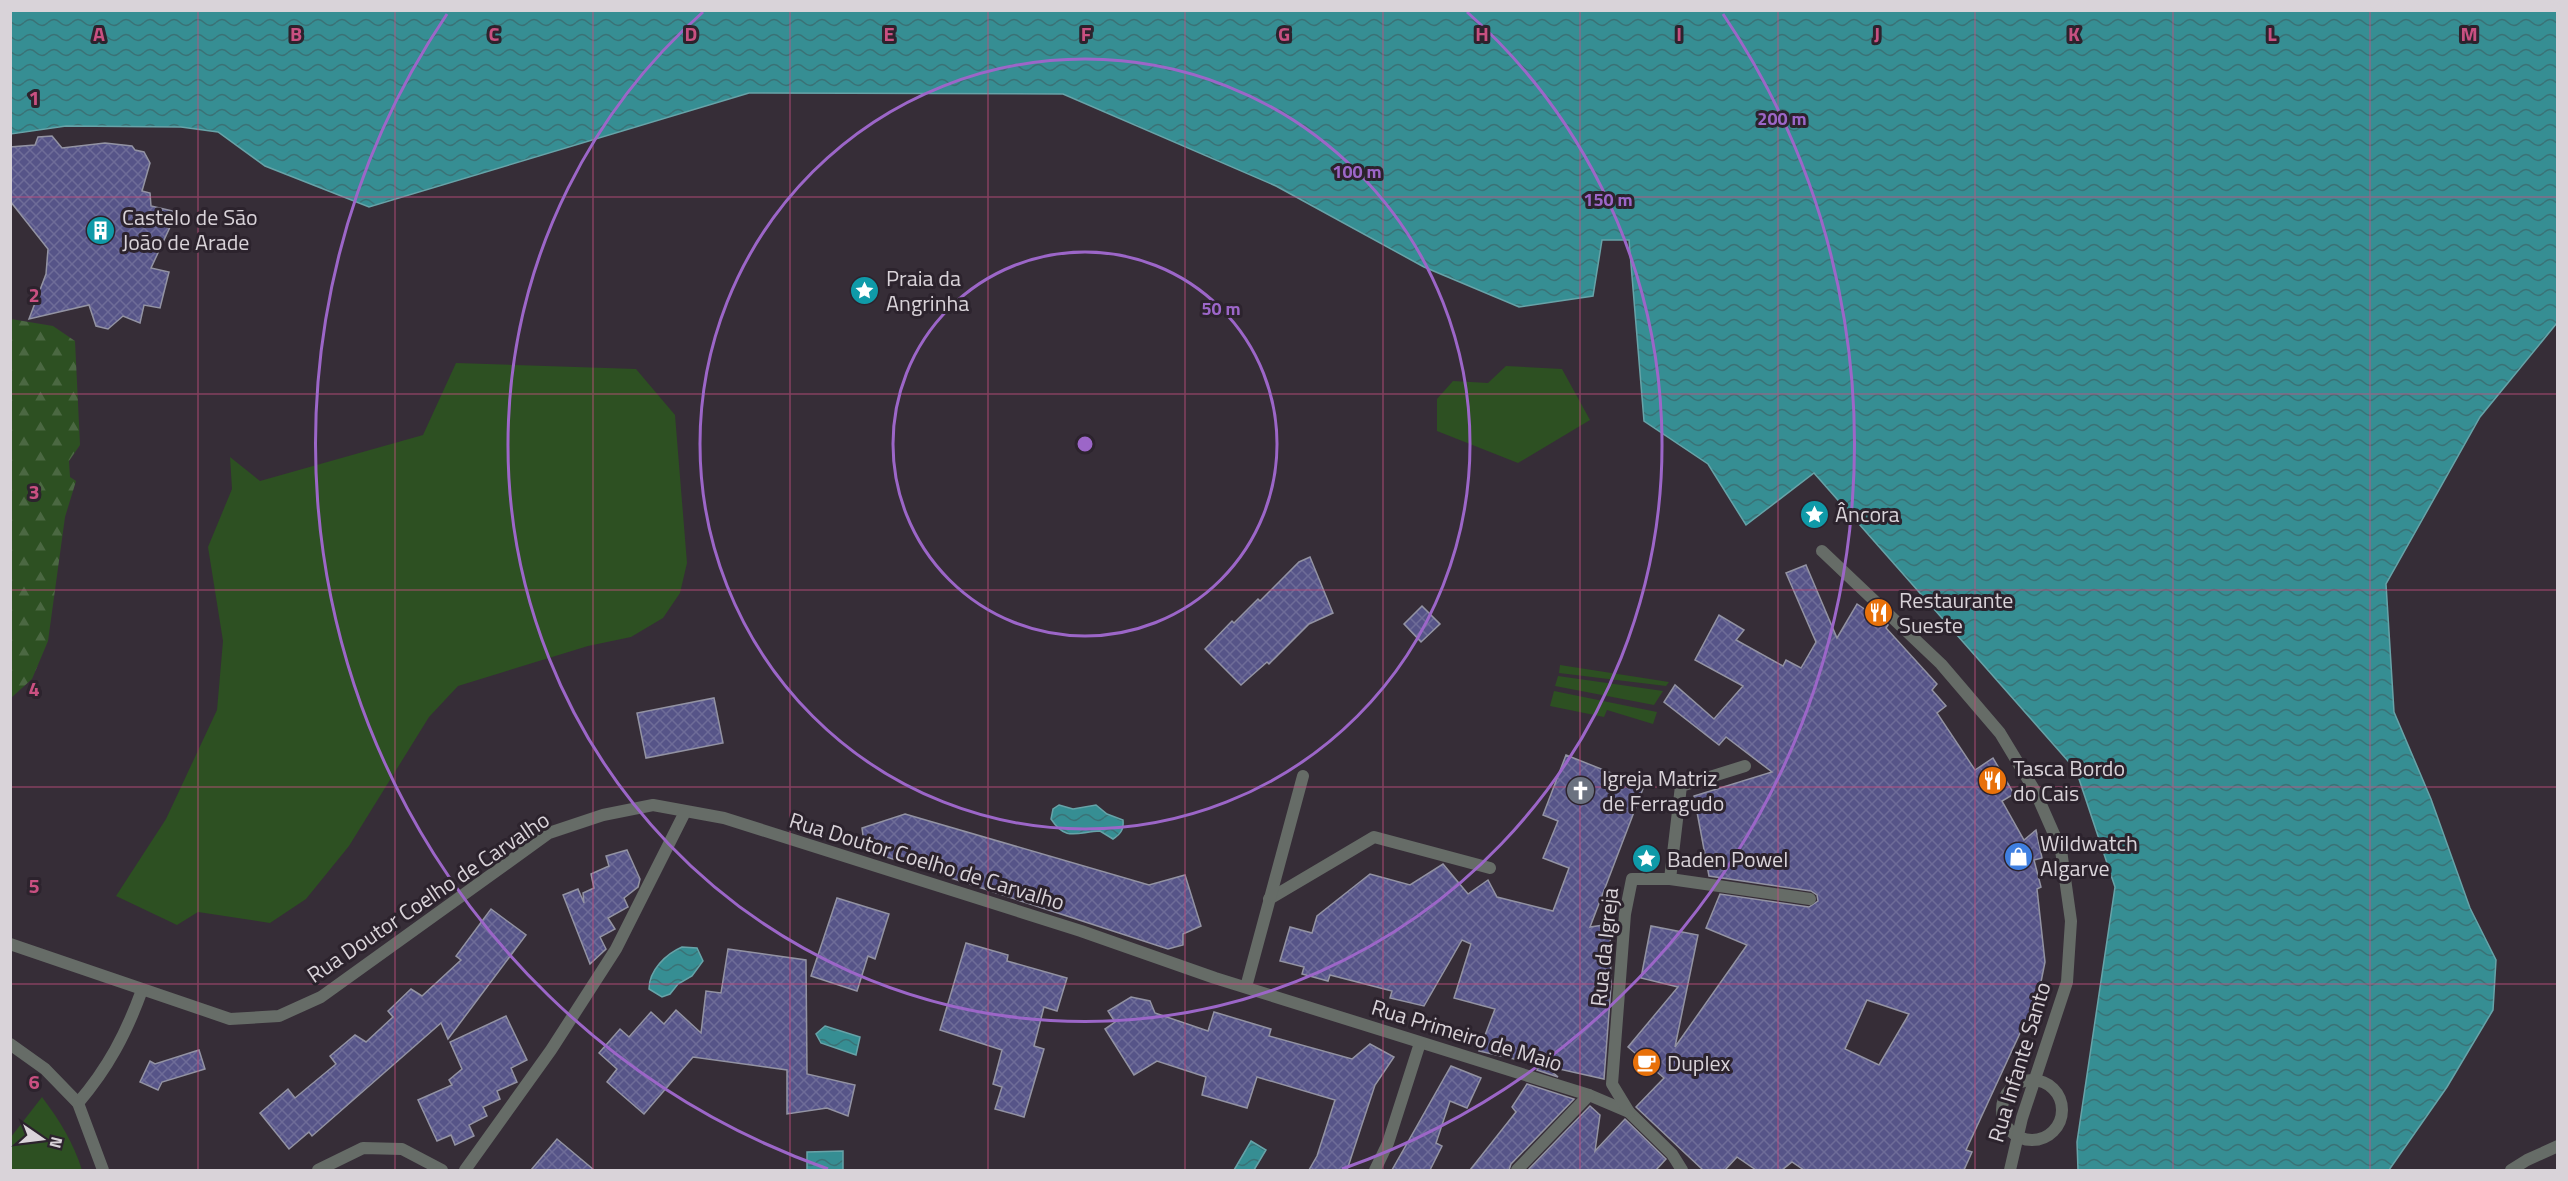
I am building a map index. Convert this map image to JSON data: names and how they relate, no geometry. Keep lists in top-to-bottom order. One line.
{"streets":{"street":["Rua Doutor Coelho de Carvalho","Rua da Igreja","Rua Primeiro de Maio","Rua Infante Santo"]},"crossings":[["Rua Doutor Coelho de Carvalho","Rua Primeiro de Maio"],["Rua da Igreja","Rua Primeiro de Maio"]],"places":{"building":["Castelo de São João de Arade"],"place":["Praia da Angrinha","Âncora","Baden Powel"],"restaurant":["Restaurante Sueste","Tasca Bordo do Cais"],"church":["Igreja Matriz de Ferragudo"],"shop":["Wildwatch Algarve"],"cafe":["Duplex"]},"north":"right","grid":{"columns":["A","B","C","D","E","F","G","H","I","J","K","L","M"],"rows":["1","2","3","4","5","6"]},"rings":["200 m","100 m","150 m","50 m"]}
